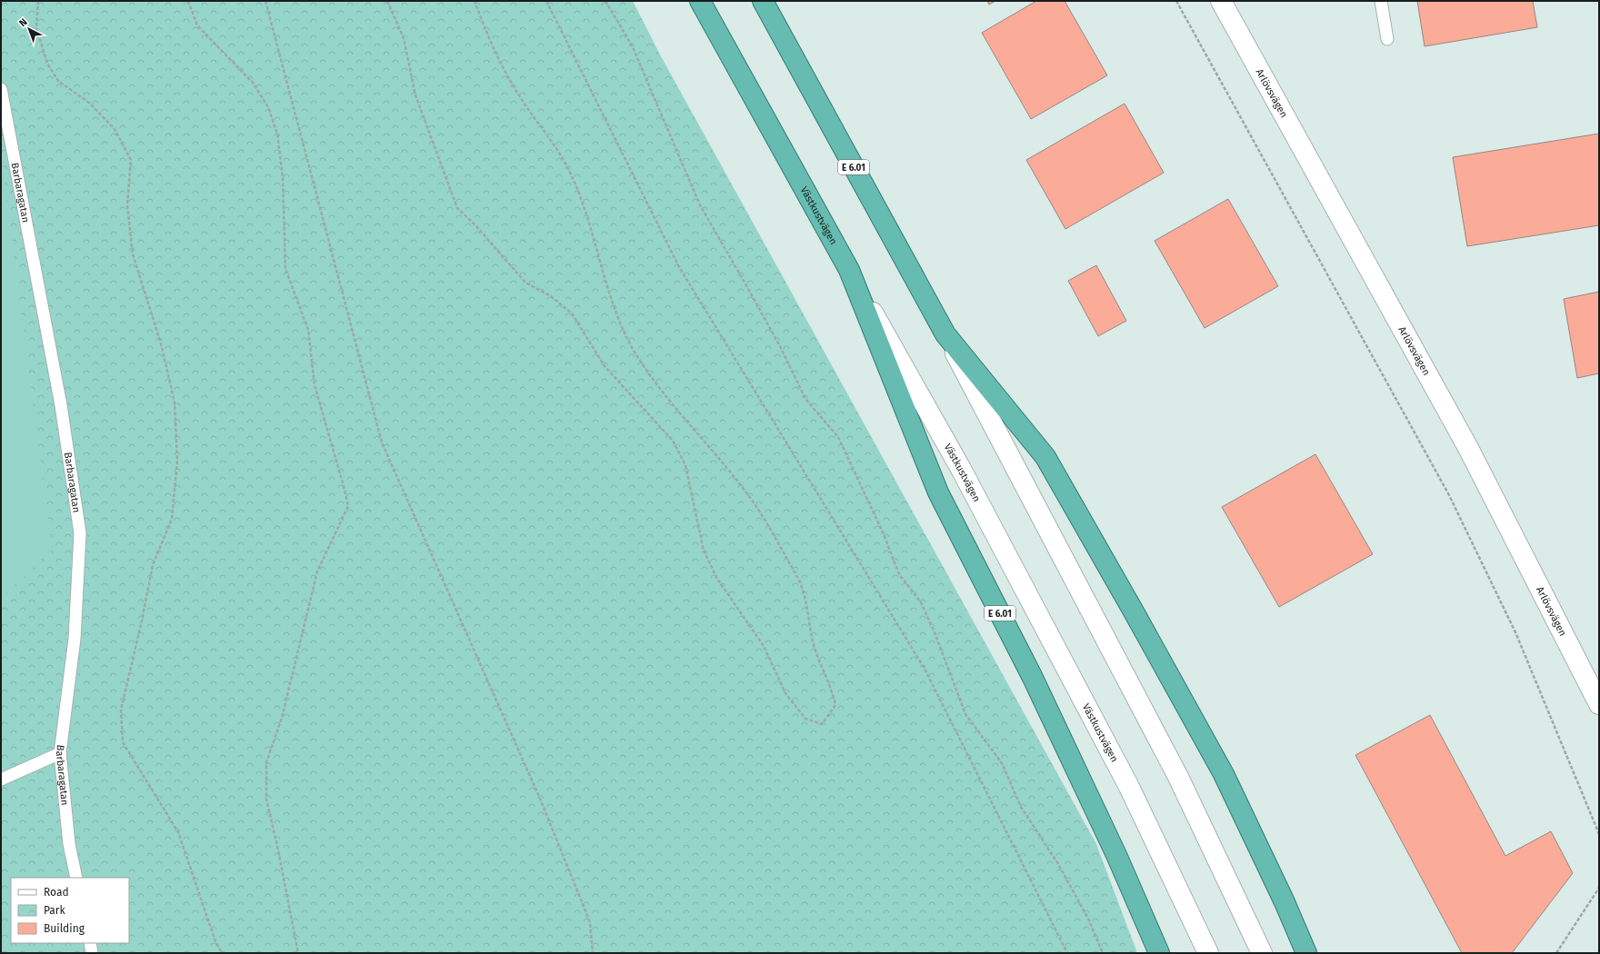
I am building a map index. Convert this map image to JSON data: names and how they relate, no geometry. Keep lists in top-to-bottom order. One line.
{"streets":{"highway":["E 6.01","Västkustvägen"],"main road":["Arlövsvägen"],"lane":["Barbaragatan"]},"crossings":[["E 6.01","Västkustvägen"]],"legend":["Road","Park","Building"],"north":"top left"}
